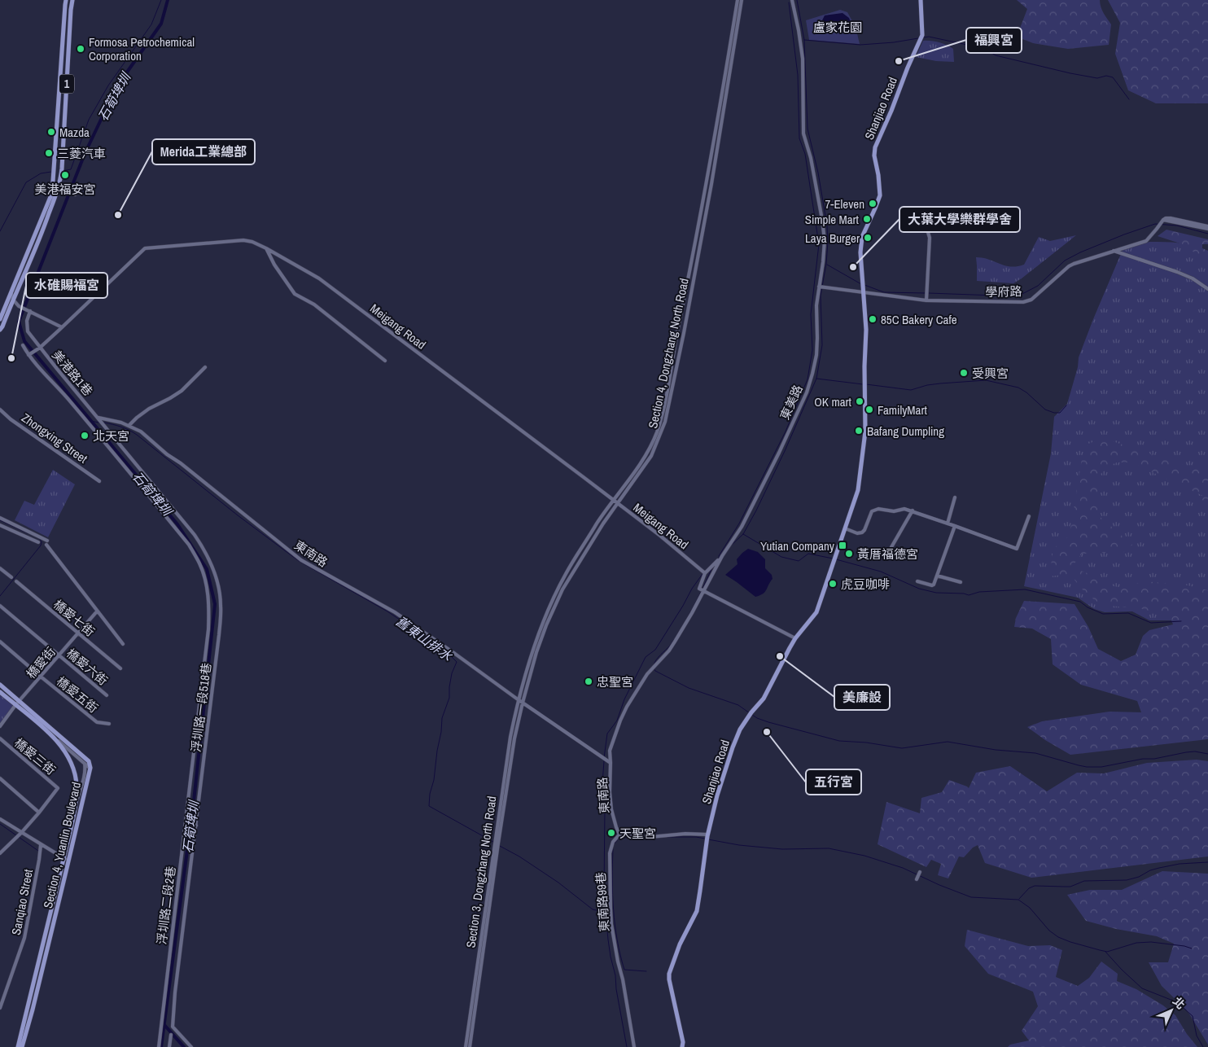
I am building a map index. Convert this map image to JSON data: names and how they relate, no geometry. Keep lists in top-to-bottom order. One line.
{"streets":{"main road":["1","Shanjiao Road","Section 4, Yuanlin Boulevard"],"street":["學府路","Meigang Road","Section 4, Dongzhang North Road","美港路1巷","東美路","Zhongxing Street","東南路","橋愛七街","橋愛街","橋愛六街","橋愛五街","浮圳路一段518巷","橋愛三街","Section 3, Dongzhang North Road","Sanqiao Street","東南路99巷","浮圳路二段2巷"]},"crossings":[["Shanjiao Road","學府路"],["學府路","東美路"],["Meigang Road","Section 4, Dongzhang North Road"],["Meigang Road","美港路1巷"],["Meigang Road","浮圳路二段2巷"],["Section 4, Dongzhang North Road","東南路"],["Section 4, Dongzhang North Road","Section 3, Dongzhang North Road"],["美港路1巷","浮圳路一段518巷"],["東南路","Section 3, Dongzhang North Road"],["東南路","東南路99巷"],["橋愛七街","橋愛街"],["橋愛街","橋愛六街"],["橋愛街","橋愛五街"],["橋愛街","Section 4, Yuanlin Boulevard"]],"water":["石筍埤圳","舊東山排水"],"parks":["盧家花園"],"places":{"other":["Formosa Petrochemical Corporation","福興宮","Mazda","三菱汽車","美港福安宮","7-Eleven","Merida工業總部","Simple Mart","Laya Burger","大葉大學樂群學舍","85C Bakery Cafe","水碓賜福宮","受興宮","OK mart","FamilyMart","Bafang Dumpling","北天宮","黃厝福德宮","虎豆咖啡","美廉設","忠聖宮","五行宮","天聖宮"],"transit":["Yutian Company"]},"north":"top right"}
